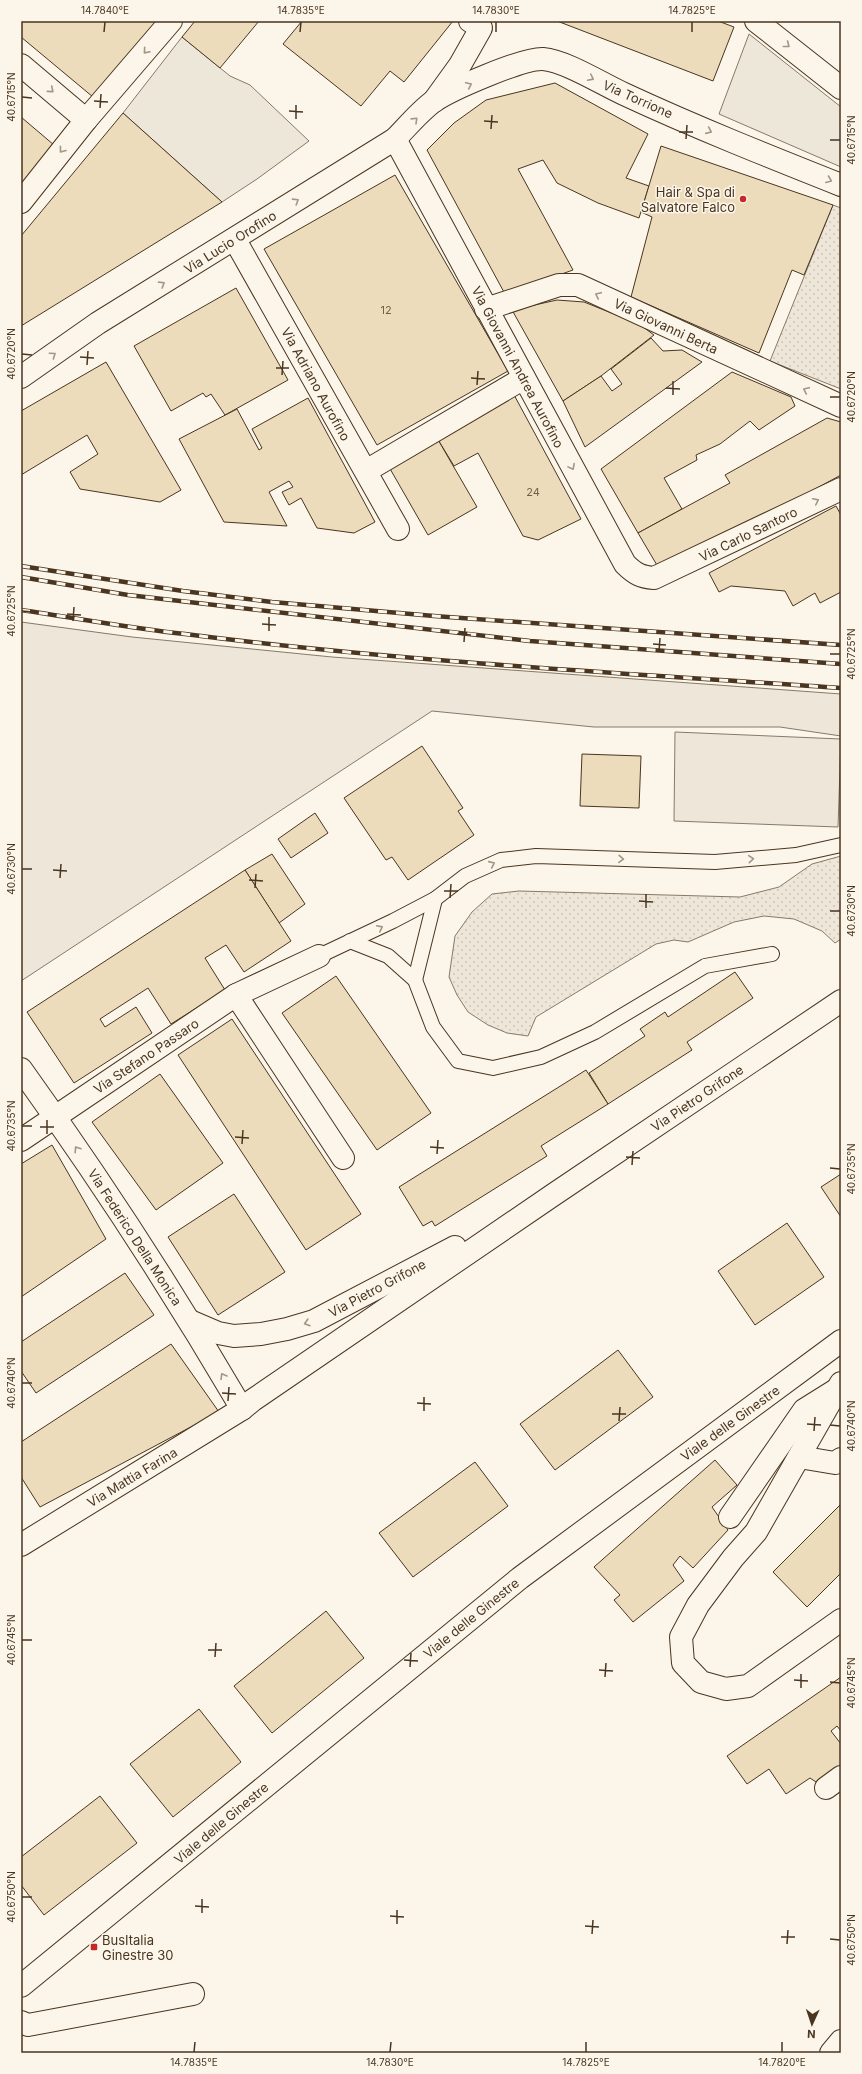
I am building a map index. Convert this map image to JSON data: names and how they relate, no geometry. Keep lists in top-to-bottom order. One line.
{"streets":{"street":["Via Torrione","Via Lucio Orofino","Via Giovanni Berta","Via Giovanni Andrea Aurofino","Via Adriano Aurofino","Via Carlo Santoro","Via Stefano Passaro","Via Pietro Grifone","Via Federico Della Monica","Viale delle Ginestre","Via Mattia Farina"]},"crossings":[["Via Torrione","Via Lucio Orofino"],["Via Lucio Orofino","Via Giovanni Andrea Aurofino"],["Via Lucio Orofino","Via Adriano Aurofino"],["Via Giovanni Berta","Via Giovanni Andrea Aurofino"],["Via Giovanni Andrea Aurofino","Via Carlo Santoro"],["Via Stefano Passaro","Via Federico Della Monica"],["Via Pietro Grifone","Via Federico Della Monica"],["Via Pietro Grifone","Via Mattia Farina"],["Via Federico Della Monica","Via Mattia Farina"]],"one_way":["Via Torrione","Via Giovanni Berta","Via Giovanni Andrea Aurofino","Via Carlo Santoro","Via Federico Della Monica"],"places":{"other":["Hair & Spa di Salvatore Falco"],"transit":["BusItalia Ginestre 30"]},"house_numbers":["12","24"],"north":"bottom","coordinates":["14.7840°E","14.7835°E","14.7830°E","14.7825°E","40.6715°N","40.6720°N","40.6725°N","40.6730°N","40.6735°N","40.6740°N","40.6745°N","40.6750°N","14.7820°E"]}
